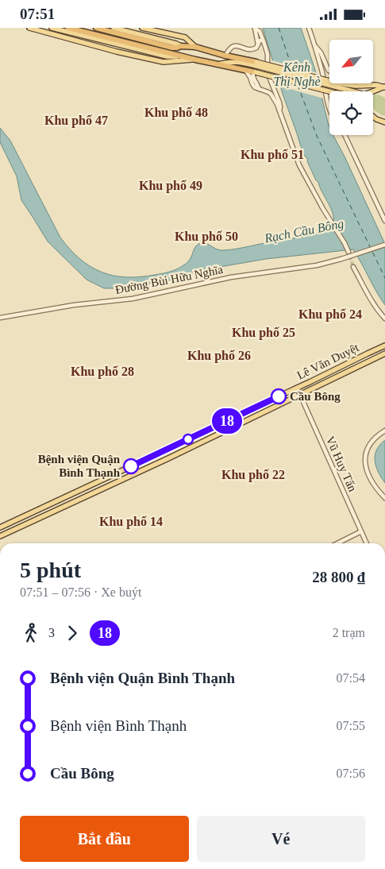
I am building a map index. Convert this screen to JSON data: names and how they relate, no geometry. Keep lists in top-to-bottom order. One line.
{"streets":{"main road":["Lê Văn Duyệt"],"street":["Đường Bùi Hữu Nghĩa","Vũ Huy Tấn"]},"crossings":[["Lê Văn Duyệt","Vũ Huy Tấn"]],"districts":["Khu phố 48","Khu phố 47","Khu phố 51","Khu phố 49","Khu phố 50","Khu phố 24","Khu phố 25","Khu phố 26","Khu phố 28","Khu phố 22","Khu phố 14"],"water":["Kênh Thị Nghè","Rạch Cầu Bông"],"places":["Cầu Bông","Bệnh viện Quận Bình Thạnh"],"lines":["bus line 18"],"north":"bottom left","page":{"status":"07:51","on_map":"18","heading":["5 phút","07:51 – 07:56 · Xe buýt","28 800 ₫"],"legs":["3","18","2 trạm"],"list":[{"name":"Bệnh viện Quận Bình Thạnh","value":"07:54"},{"name":"Bệnh viện Bình Thạnh","value":"07:55"},{"name":"Cầu Bông","value":"07:56"}],"buttons":["Bắt đầu","Vé"]}}
